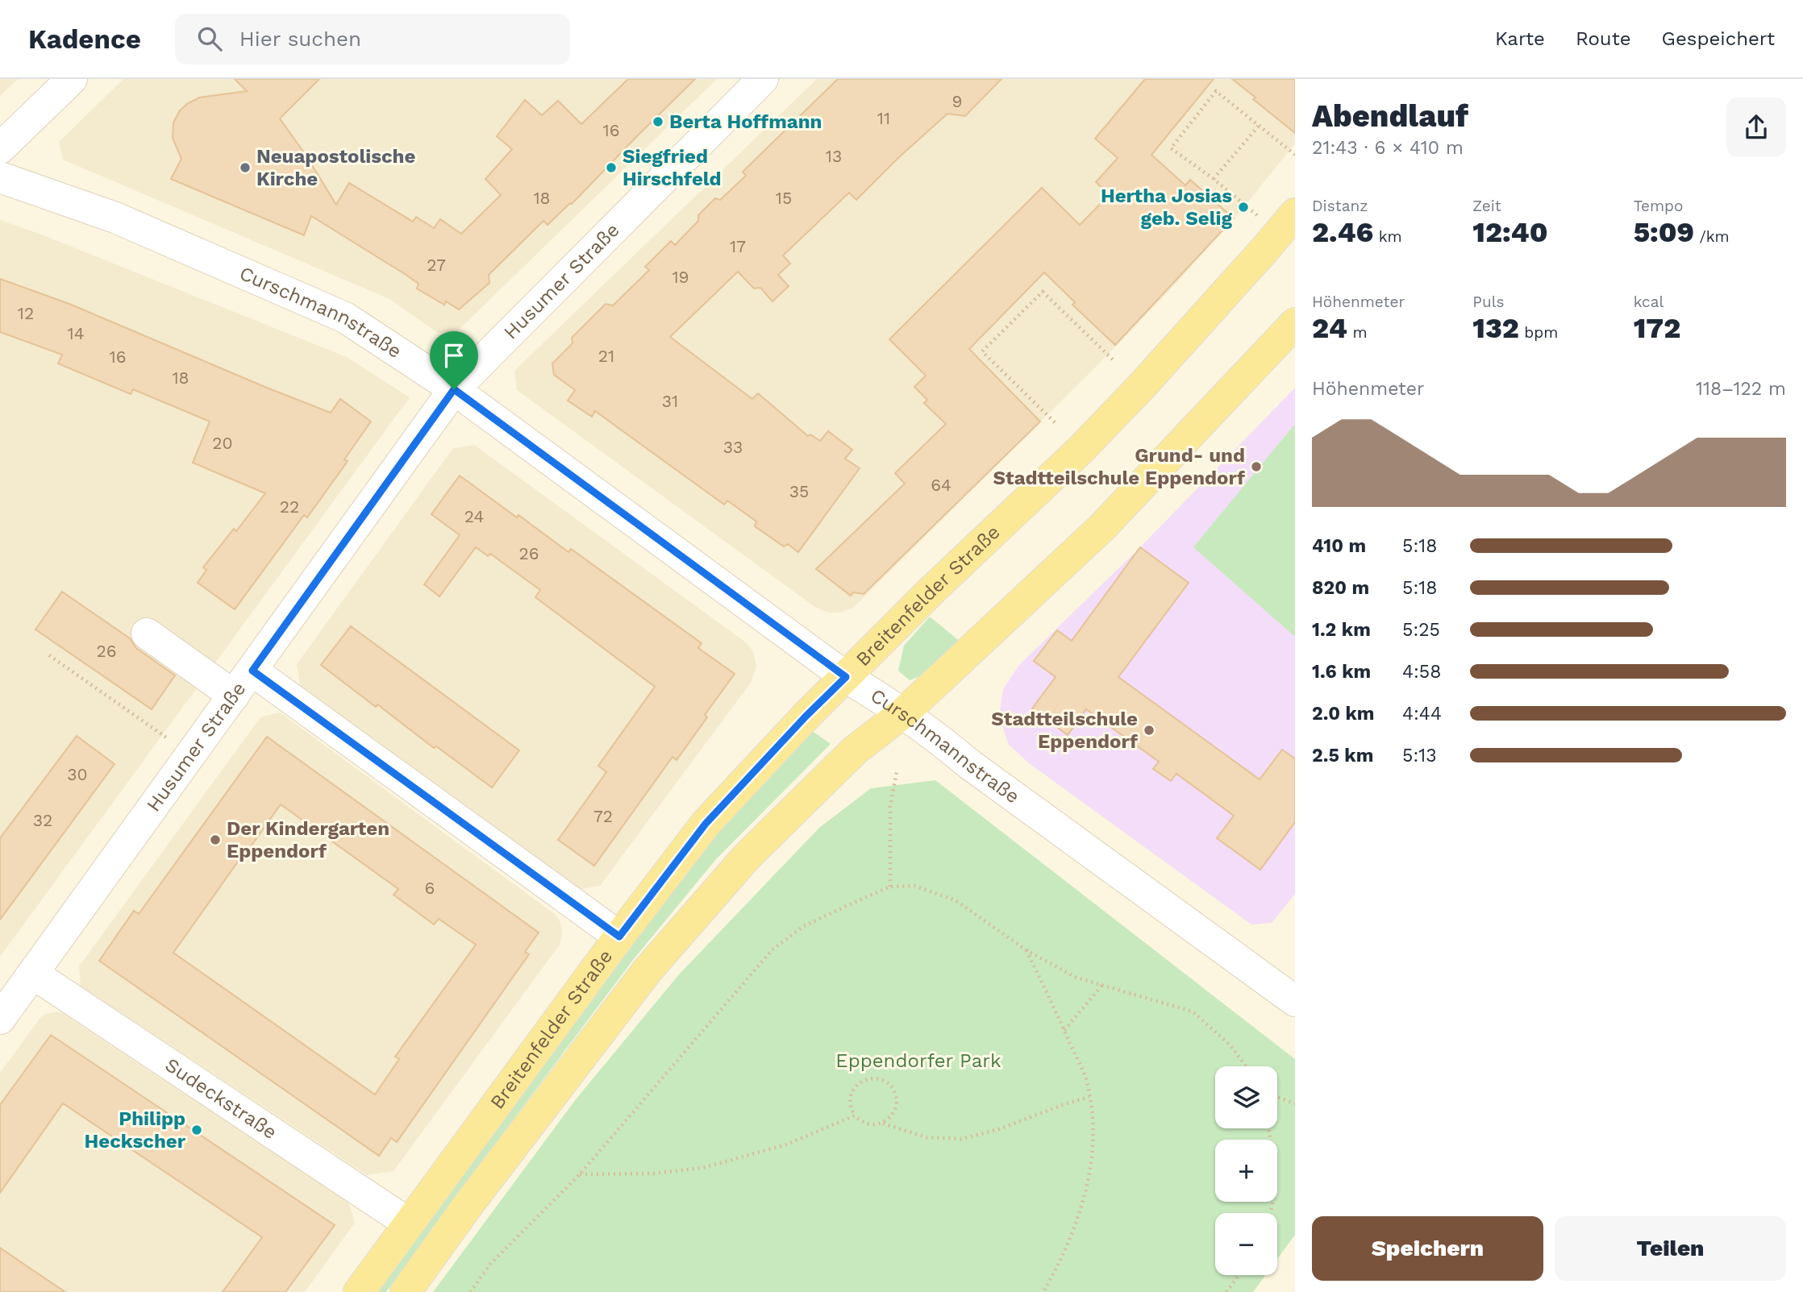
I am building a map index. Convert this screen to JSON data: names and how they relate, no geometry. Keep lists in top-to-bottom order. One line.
{"streets":{"main road":["Breitenfelder Straße"],"street":["Husumer Straße","Curschmannstraße","Sudeckstraße"]},"crossings":[["Husumer Straße","Curschmannstraße"],["Husumer Straße","Sudeckstraße"],["Curschmannstraße","Breitenfelder Straße"],["Breitenfelder Straße","Sudeckstraße"]],"parks":["Eppendorfer Park"],"places":["Berta Hoffmann","Neuapostolische Kirche","Siegfried Hirschfeld","Hertha Josias geb. Selig","Grund- und Stadtteilschule Eppendorf","Stadtteilschule Eppendorf","Der Kindergarten Eppendorf","Philipp Heckscher"],"house_numbers":["9","11","16","13","18","15","17","27","19","12","14","21","16","18","31","20","33","64","35","22","24","26","26","30","72","32","6"],"page":{"header":"Kadence","search":"Hier suchen","nav":["Karte","Route","Gespeichert"],"heading":["Abendlauf","21:43 · 6 × 410 m"],"stats":[["Distanz","2.46 km"],["Zeit","12:40"],["Tempo","5:09 /km"],["Höhenmeter","24 m"],["Puls","132 bpm"],["kcal","172"]],"chart":["Höhenmeter","118–122 m"],"list":[{"name":"410 m","note":"5:18"},{"name":"820 m","note":"5:18"},{"name":"1.2 km","note":"5:25"},{"name":"1.6 km","note":"4:58"},{"name":"2.0 km","note":"4:44"},{"name":"2.5 km","note":"5:13"}],"map_buttons":["+","−"],"buttons":["Speichern","Teilen"]}}
